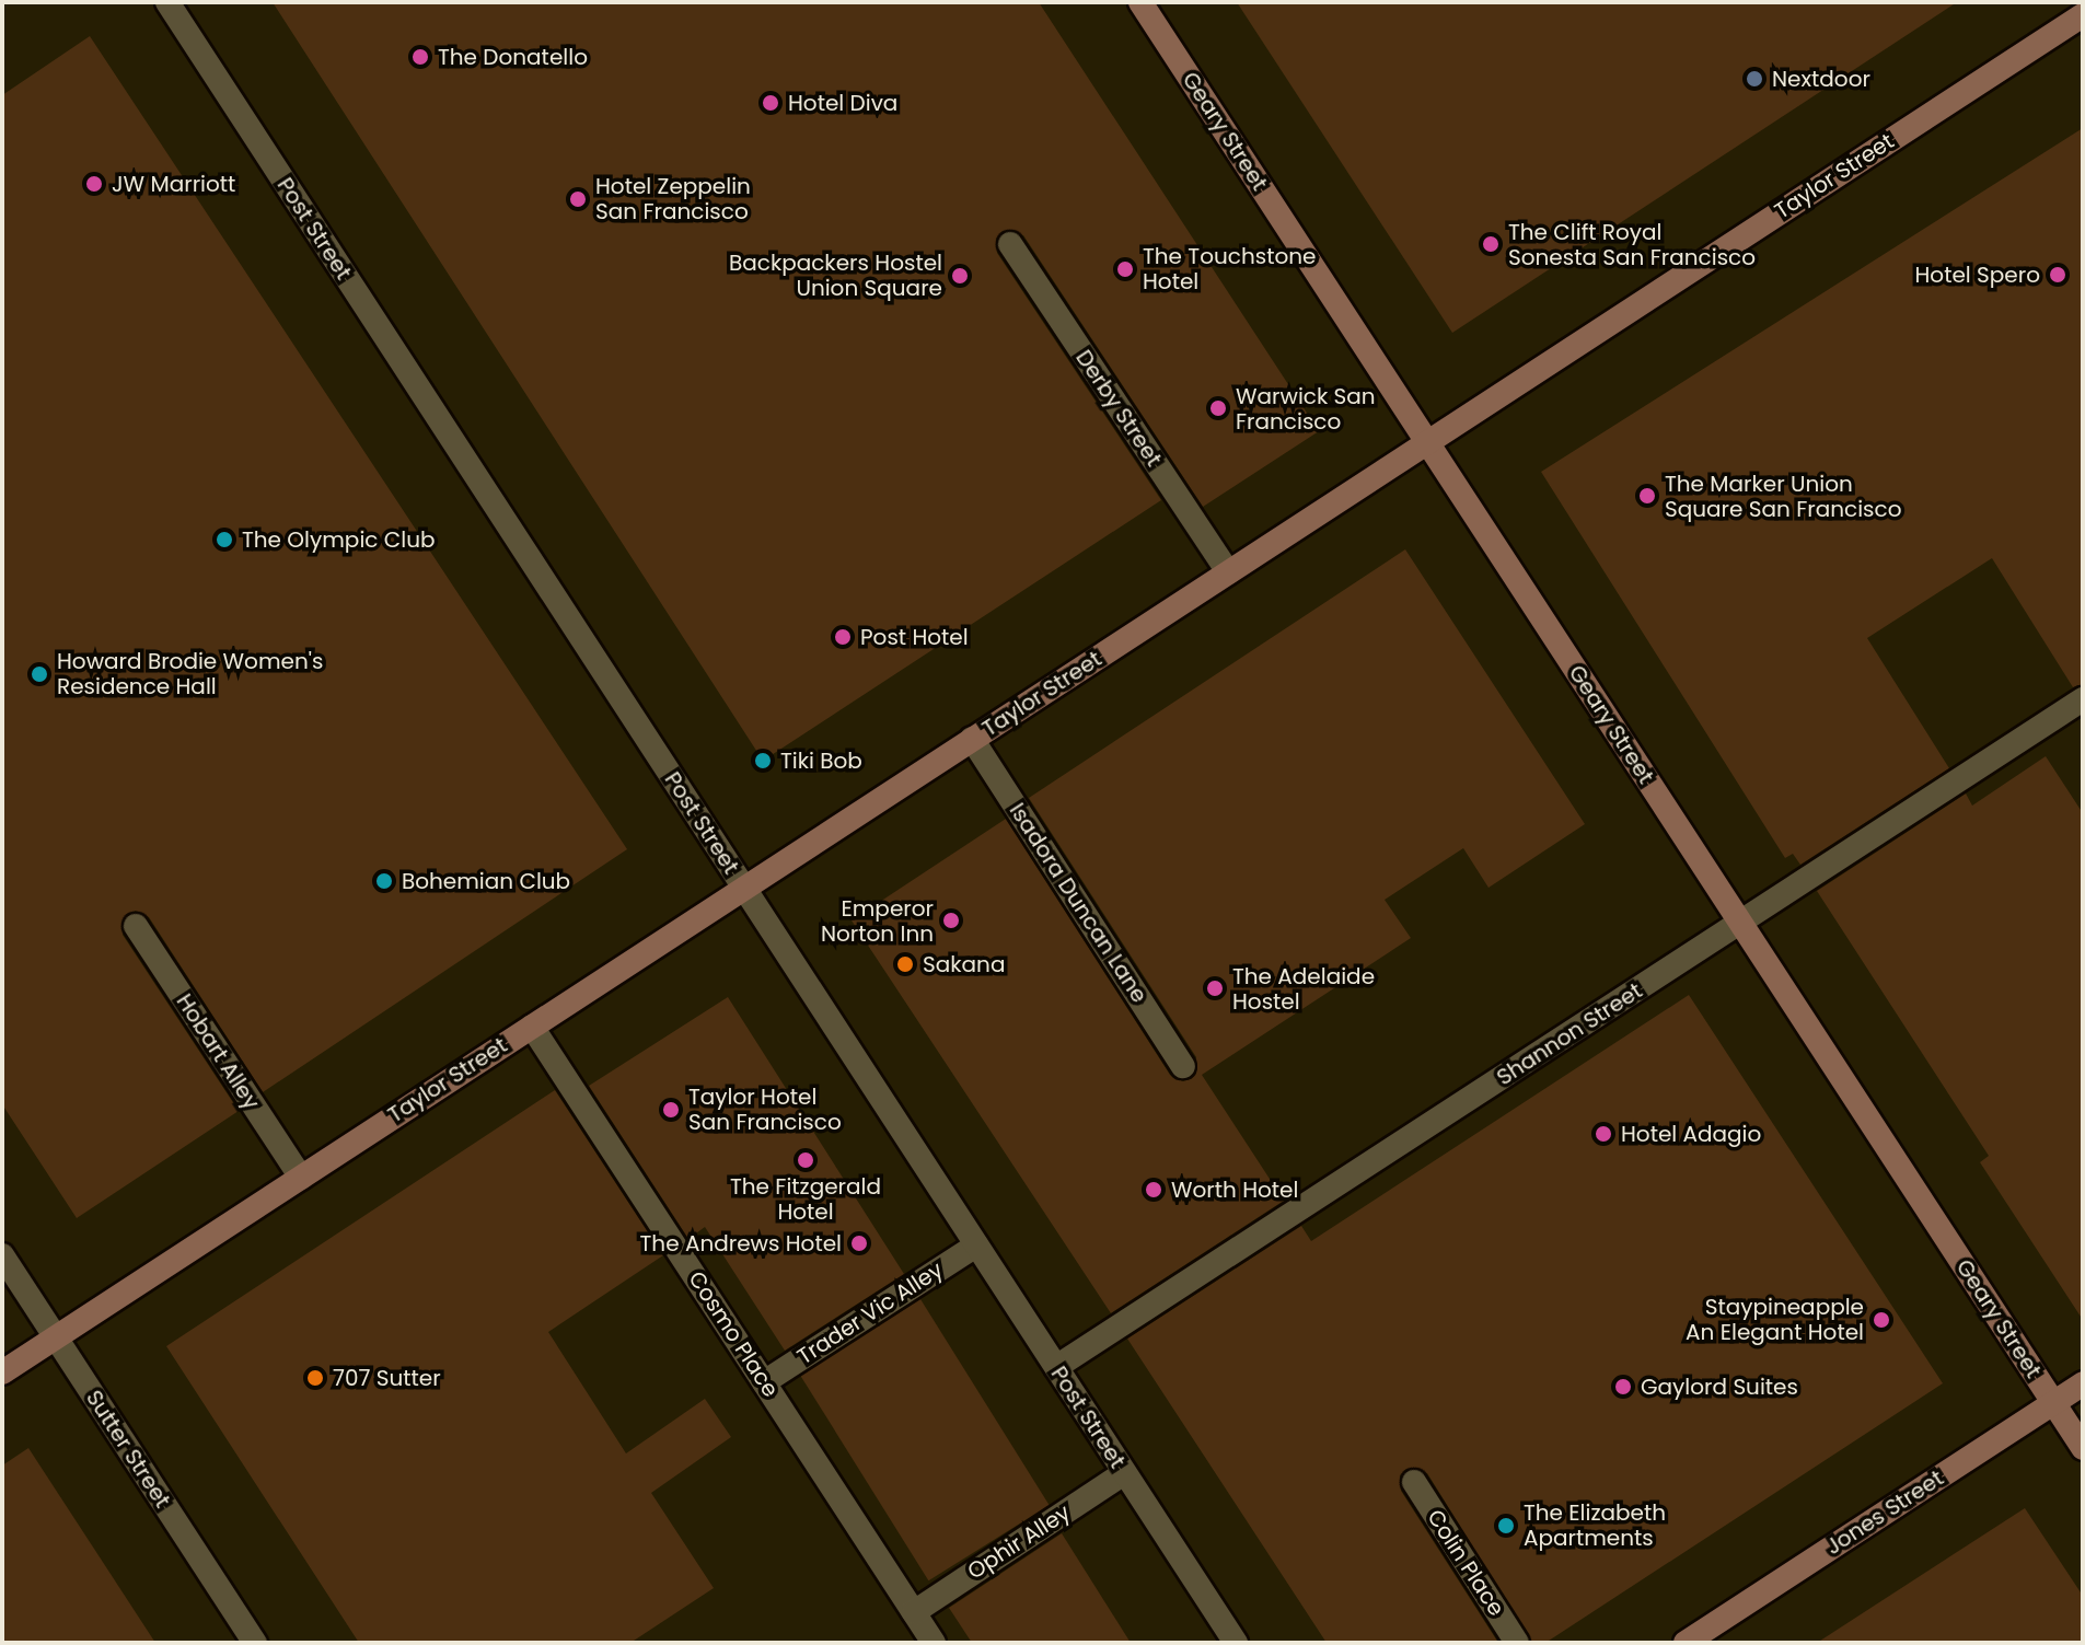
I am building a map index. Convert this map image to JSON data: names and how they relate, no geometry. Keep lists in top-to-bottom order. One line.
{"streets":{"main road":["Geary Street","Taylor Street","Jones Street"],"street":["Post Street","Derby Street","Isadora Duncan Lane","Shannon Street","Hobart Alley","Trader Vic Alley","Cosmo Place","Sutter Street","Ophir Alley","Colin Place"]},"crossings":[["Geary Street","Taylor Street"],["Geary Street","Shannon Street"],["Geary Street","Jones Street"],["Taylor Street","Post Street"],["Taylor Street","Derby Street"],["Taylor Street","Isadora Duncan Lane"],["Taylor Street","Hobart Alley"],["Taylor Street","Cosmo Place"],["Taylor Street","Sutter Street"],["Post Street","Shannon Street"],["Post Street","Trader Vic Alley"],["Post Street","Ophir Alley"],["Trader Vic Alley","Cosmo Place"],["Cosmo Place","Ophir Alley"]],"places":["The Donatello","Nextdoor","Hotel Diva","JW Marriott","Hotel Zeppelin San Francisco","The Clift Royal Sonesta San Francisco","The Touchstone Hotel","Hotel Spero","Backpackers Hostel Union Square","Warwick San Francisco","The Marker Union Square San Francisco","The Olympic Club","Post Hotel","Howard Brodie Women's Residence Hall","Tiki Bob","Bohemian Club","Emperor Norton Inn","Sakana","The Adelaide Hostel","Taylor Hotel San Francisco","Hotel Adagio","The Fitzgerald Hotel","Worth Hotel","The Andrews Hotel","Staypineapple An Elegant Hotel","707 Sutter","Gaylord Suites","The Elizabeth Apartments"]}
